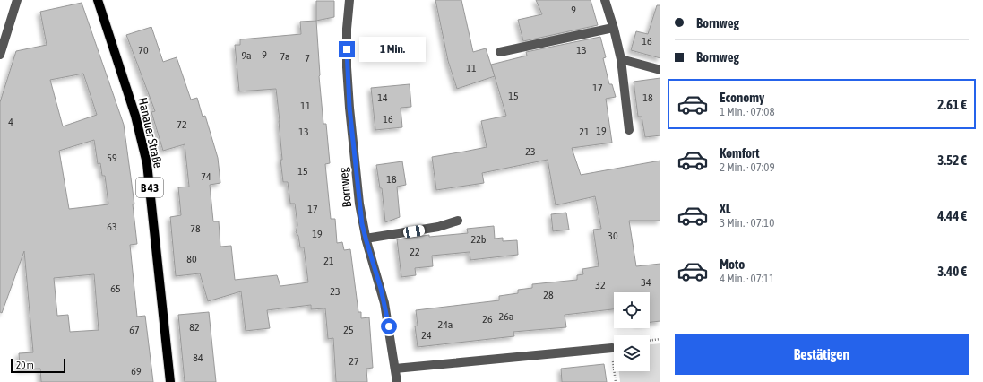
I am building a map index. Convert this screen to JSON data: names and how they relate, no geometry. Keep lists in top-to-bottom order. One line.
{"streets":{"main road":["Hanauer Straße","B 43"],"street":["Bornweg"]},"house_numbers":["9","16","70","13","9","9a","7a","7","11","17","15","14","18","11","16","4","72","19","13","21","23","59","15","74","18","17","63","78","19","30","22b","22","80","21","34","32","65","23","28","26a","26","24a","82","67","25","24","84","27","69"],"scale_bar":"20 m","page":{"banner":["Bornweg","Bornweg"],"bubble":"1 Min.","list":[{"name":"Economy","note":"1 Min. · 07:08","value":"2.61 €"},{"name":"Komfort","note":"2 Min. · 07:09","value":"3.52 €"},{"name":"XL","note":"3 Min. · 07:10","value":"4.44 €"},{"name":"Moto","note":"4 Min. · 07:11","value":"3.40 €"}],"buttons":"Bestätigen","scale":"20 m"}}
